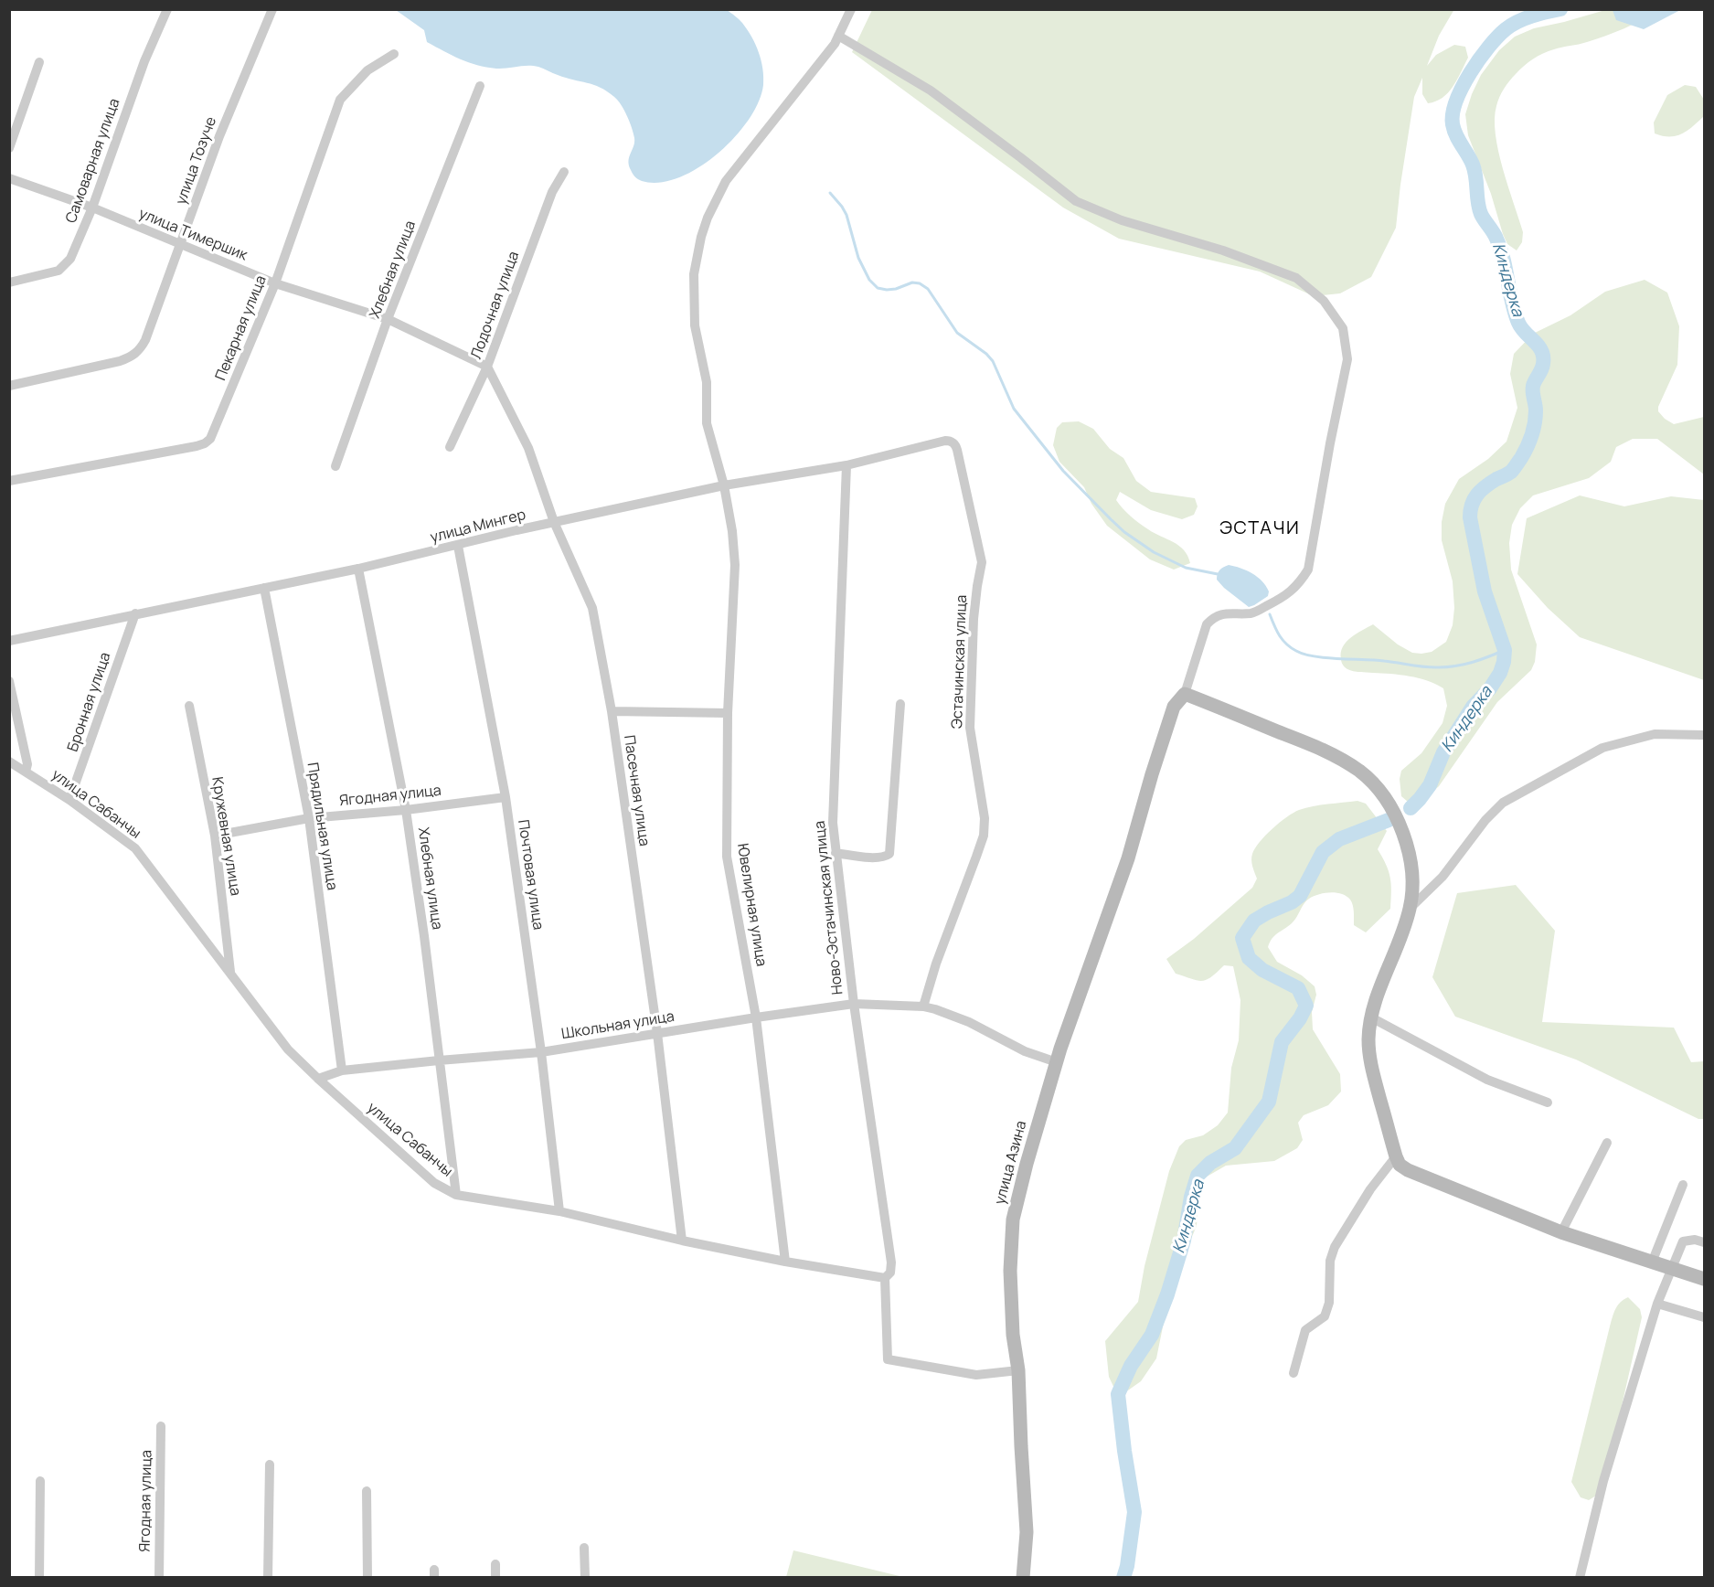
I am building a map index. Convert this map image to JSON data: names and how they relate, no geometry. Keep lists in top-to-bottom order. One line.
{"streets":{"street":["Самоварная улица","улица Тозуче","улица Тимершик","Хлебная улица","Лодочная улица","Пекарная улица","улица Мингер","Эстачинская улица","Бронная улица","Пасечная улица","Ягодная улица","улица Сабанчы","Прядильная улица","Кружевная улица","Почтовая улица","Ювелирная улица","Ново-Эстачинская улица","Школьная улица","улица Азина"]},"crossings":[["Самоварная улица","улица Тимершик"],["улица Тозуче","улица Тимершик"],["улица Тимершик","Хлебная улица"],["улица Тимершик","Лодочная улица"],["улица Тимершик","Пекарная улица"],["улица Тимершик","Пасечная улица"],["Хлебная улица","улица Мингер"],["Хлебная улица","Ягодная улица"],["Хлебная улица","улица Сабанчы"],["Хлебная улица","Школьная улица"],["Лодочная улица","Пасечная улица"],["улица Мингер","Эстачинская улица"],["улица Мингер","Бронная улица"],["улица Мингер","Пасечная улица"],["улица Мингер","Прядильная улица"],["улица Мингер","Почтовая улица"],["улица Мингер","Ювелирная улица"],["улица Мингер","Ново-Эстачинская улица"],["Эстачинская улица","Школьная улица"],["Бронная улица","улица Сабанчы"],["Пасечная улица","улица Сабанчы"],["Пасечная улица","Школьная улица"],["Ягодная улица","Прядильная улица"],["Ягодная улица","Кружевная улица"],["Ягодная улица","Почтовая улица"],["улица Сабанчы","Кружевная улица"],["улица Сабанчы","Почтовая улица"],["улица Сабанчы","Ювелирная улица"],["улица Сабанчы","Ново-Эстачинская улица"],["улица Сабанчы","Школьная улица"],["Прядильная улица","Школьная улица"],["Почтовая улица","Школьная улица"],["Ювелирная улица","Школьная улица"],["Ново-Эстачинская улица","Школьная улица"],["Школьная улица","улица Азина"]],"districts":["ЭСТАЧИ"],"water":["Киндерка"]}
